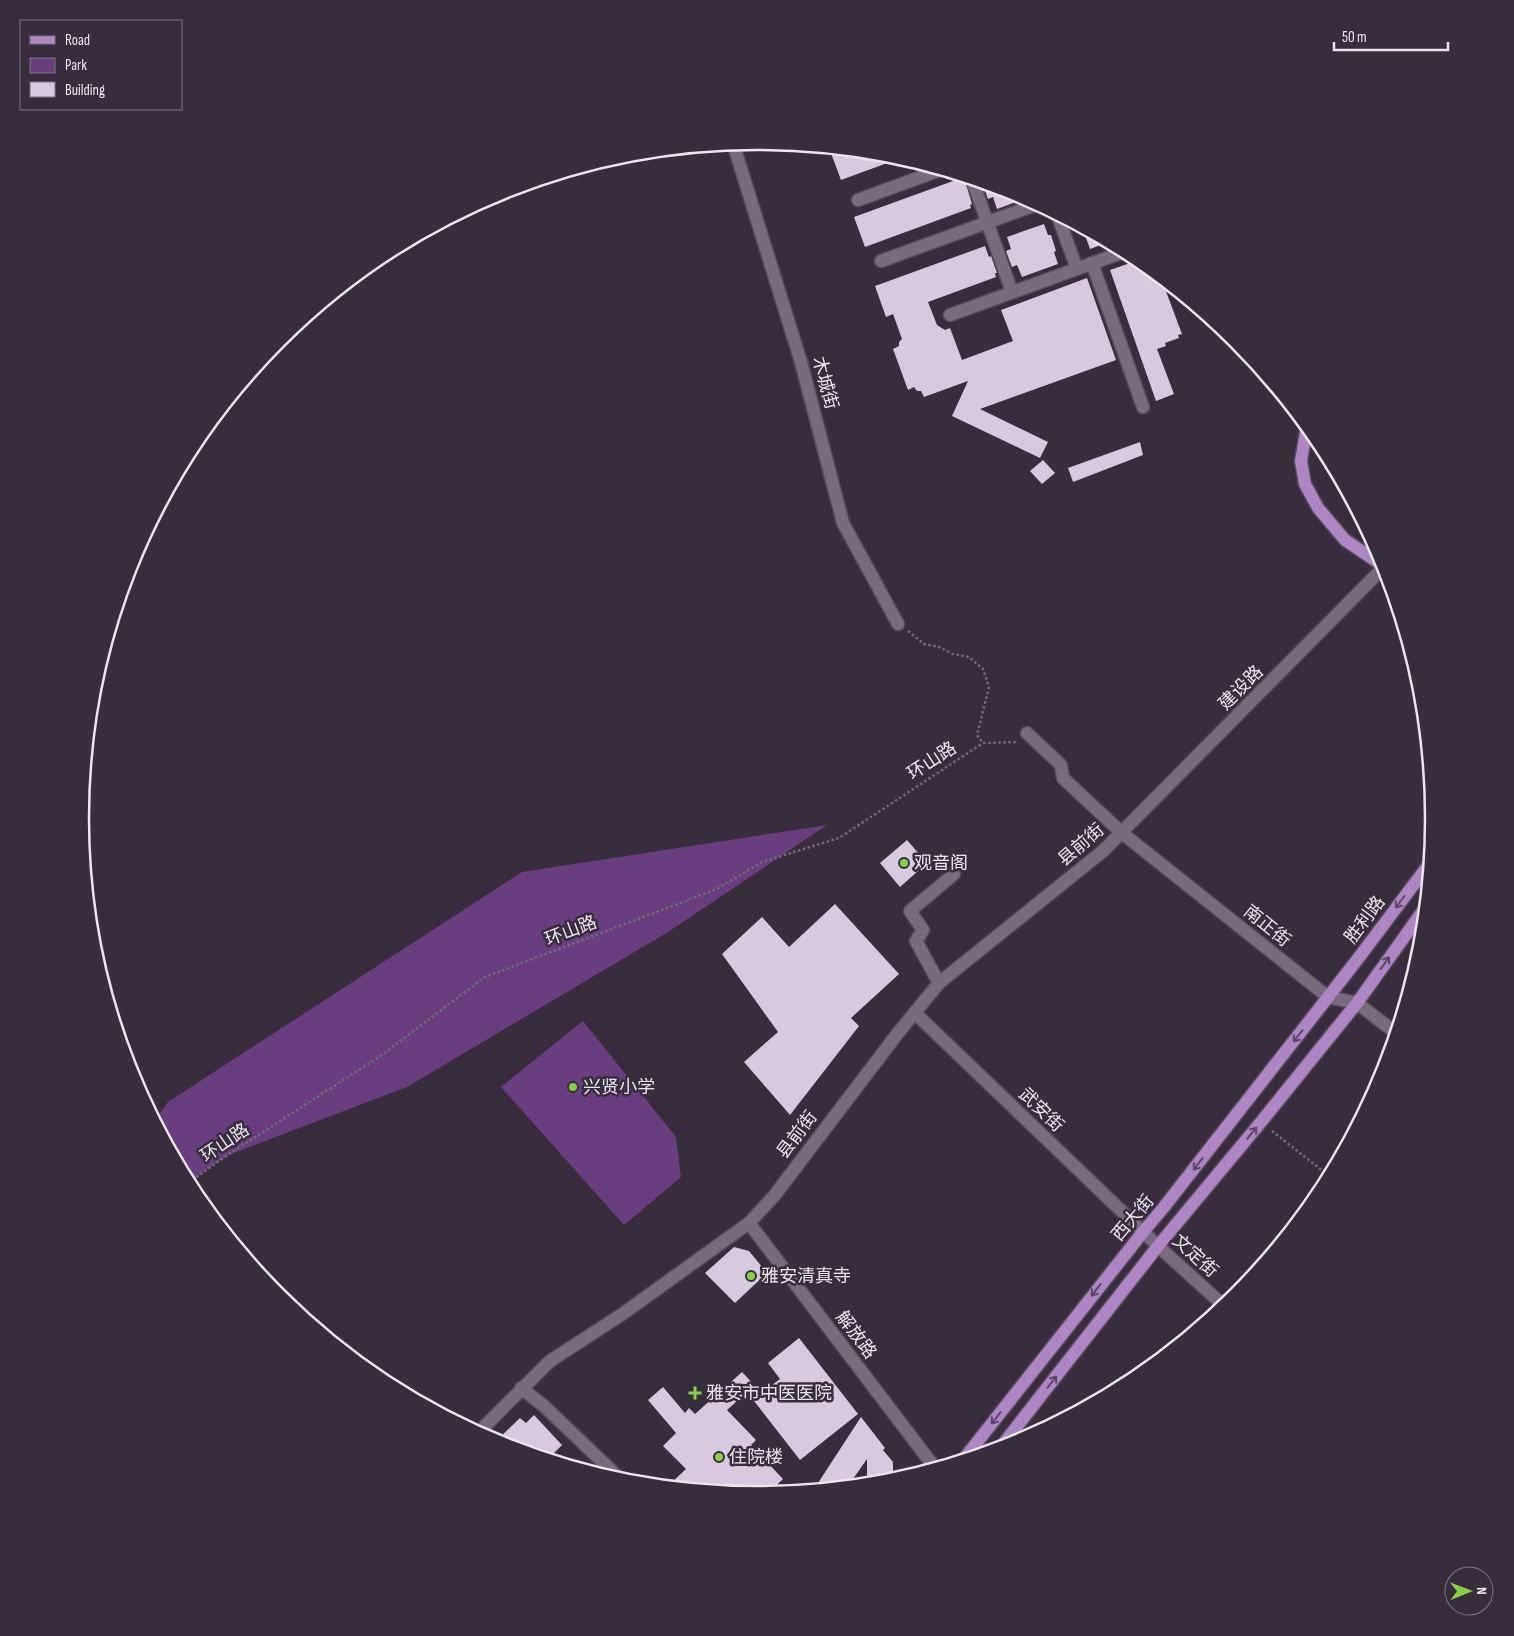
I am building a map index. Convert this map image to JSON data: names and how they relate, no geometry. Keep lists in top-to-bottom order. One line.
{"streets":{"main road":["胜利路","西大街"],"street":["木城街","建设路","县前街","南正街","武安街","文定街","解放路"],"path":["环山路"]},"crossings":[["建设路","县前街"],["建设路","南正街"],["县前街","南正街"],["县前街","武安街"],["县前街","解放路"],["胜利路","南正街"],["胜利路","西大街"],["南正街","西大街"],["武安街","西大街"],["武安街","文定街"],["西大街","文定街"]],"places":{"other":["观音阁","兴贤小学","雅安清真寺","住院楼"],"health":["雅安市中医医院"]},"legend":["Road","Park","Building"],"scale_bar":"50 m","north":"right"}
